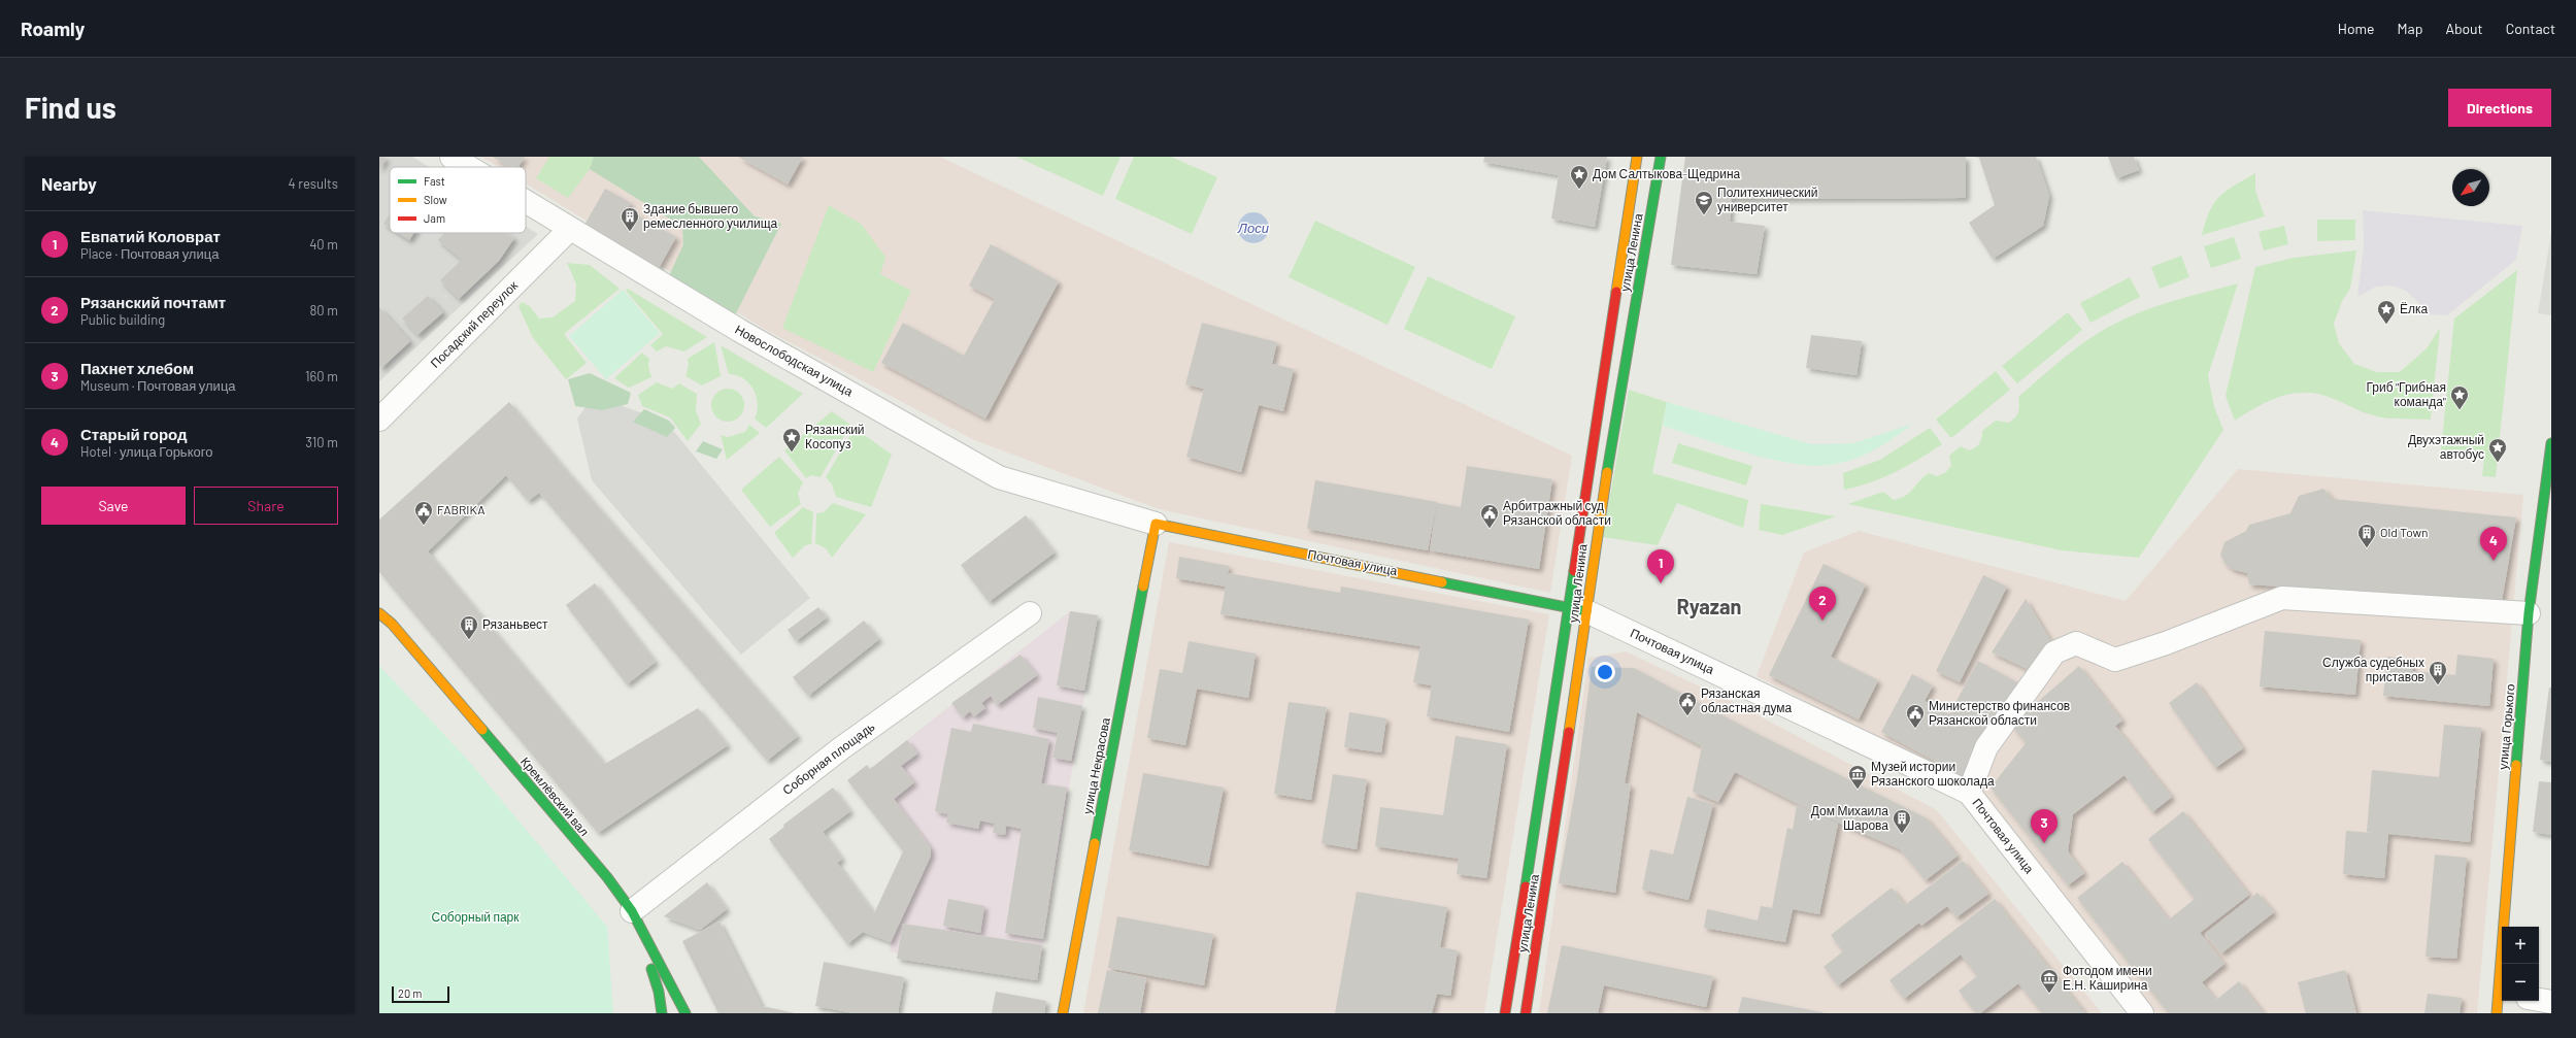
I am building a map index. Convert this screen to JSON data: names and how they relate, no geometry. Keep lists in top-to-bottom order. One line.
{"streets":{"main road":["улица Ленина","Почтовая улица","улица Горького","улица Некрасова","Кремлёвский вал"],"street":["Посадский переулок","Новослободская улица","Соборная площадь"]},"crossings":[["улица Ленина","Почтовая улица"],["Посадский переулок","Новослободская улица"],["Новослободская улица","Почтовая улица"],["Новослободская улица","улица Некрасова"],["Почтовая улица","улица Некрасова"],["Соборная площадь","Кремлёвский вал"]],"districts":["Ryazan"],"water":["Лоси"],"parks":["Соборный парк"],"places":{"place":["Дом Салтыкова-Щедрина","Ёлка","Гриб \"Грибная команда\"","Рязанский Косопуз","Двухэтажный автобус"],"school or university":["Политехнический университет"],"building":["Здание бывшего ремесленного училища","Old Town","Рязаньвест","Служба судебных приставов","Дом Михаила Шарова"],"public building":["FABRIKA","Арбитражный суд Рязанской области","Рязанская областная дума","Министерство финансов Рязанской области"],"museum":["Музей истории Рязанского шоколада","Фотодом имени Е.Н. Каширина"]},"legend":["Fast","Slow","Jam"],"scale_bar":"20 m","north":"bottom left","page":{"header":"Roamly","nav":["Home","Map","About","Contact"],"buttons":["Directions",["Save","Share"]],"title":"Find us","heading":["Nearby","4 results"],"list":[{"mark":"1","name":"Евпатий Коловрат","note":"Place · Почтовая улица","value":"40 m"},{"mark":"2","name":"Рязанский почтамт","note":"Public building","value":"80 m"},{"mark":"3","name":"Пахнет хлебом","note":"Museum · Почтовая улица","value":"160 m"},{"mark":"4","name":"Старый город","note":"Hotel · улица Горького","value":"310 m"}],"pins":["4","1","2","3"],"map_buttons":["+","−"],"scale":"20 m"}}
